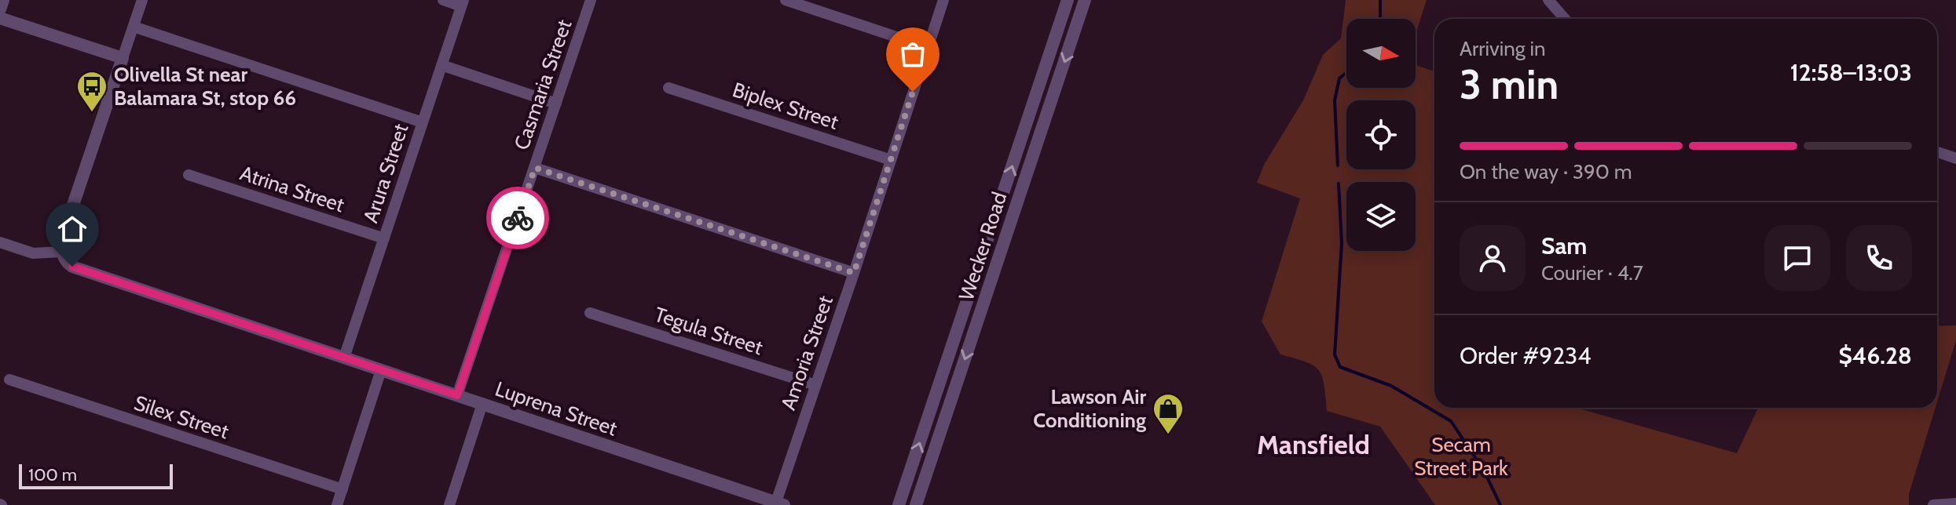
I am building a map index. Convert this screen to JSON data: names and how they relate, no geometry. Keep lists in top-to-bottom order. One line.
{"streets":{"street":["Casmaria Street","Biplex Street","Arura Street","Atrina Street","Wecker Road","Tegula Street","Amoria Street","Luprena Street","Silex Street"]},"crossings":[["Casmaria Street","Luprena Street"],["Biplex Street","Amoria Street"],["Arura Street","Atrina Street"],["Arura Street","Luprena Street"],["Tegula Street","Amoria Street"],["Amoria Street","Luprena Street"]],"districts":["Mansfield"],"parks":["Secam Street Park"],"places":{"bus stop":["Olivella St near Balamara St, stop 66"],"shop":["Lawson Air Conditioning"]},"scale_bar":"100 m","north":"right","page":{"heading":["3 min","Arriving in","12:58–13:03"],"panel":["Sam","Courier · 4.7","Order #9234","$46.28"],"bar":"On the way · 390 m","scale":"100 m"}}
